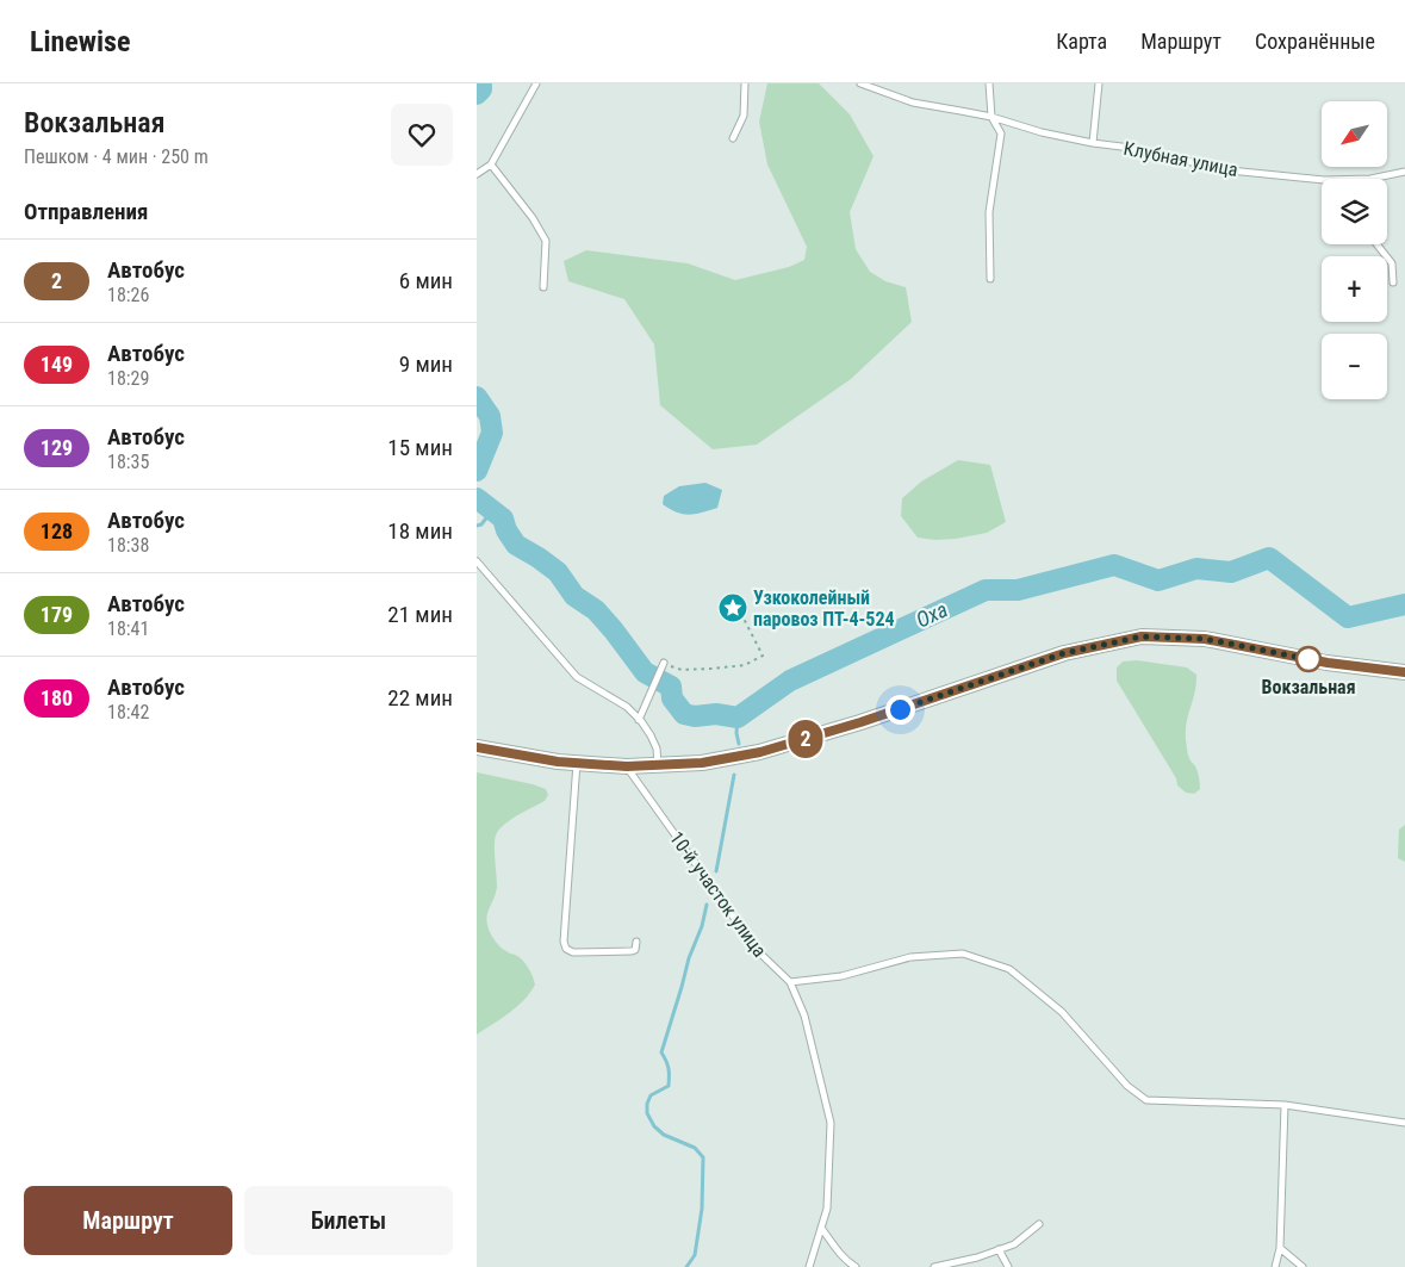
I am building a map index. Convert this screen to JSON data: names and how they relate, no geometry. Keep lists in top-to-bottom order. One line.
{"streets":{"lane":["Клубная улица","10-й участок улица"]},"water":["Оха"],"places":{"place":["Узкоколейный паровоз ПТ-4-524"],"other":["Вокзальная"]},"lines":["bus line 2"],"north":"bottom left","page":{"header":"Linewise","nav":["Карта","Маршрут","Сохранённые"],"heading":[["Вокзальная","Пешком · 4 мин · 250 m"],"Отправления"],"on_map":"2","map_buttons":["+","−"],"list":[{"mark":"2","name":"Автобус","note":"18:26","value":"6 мин"},{"mark":"149","name":"Автобус","note":"18:29","value":"9 мин"},{"mark":"129","name":"Автобус","note":"18:35","value":"15 мин"},{"mark":"128","name":"Автобус","note":"18:38","value":"18 мин"},{"mark":"179","name":"Автобус","note":"18:41","value":"21 мин"},{"mark":"180","name":"Автобус","note":"18:42","value":"22 мин"}],"buttons":["Маршрут","Билеты"]}}
